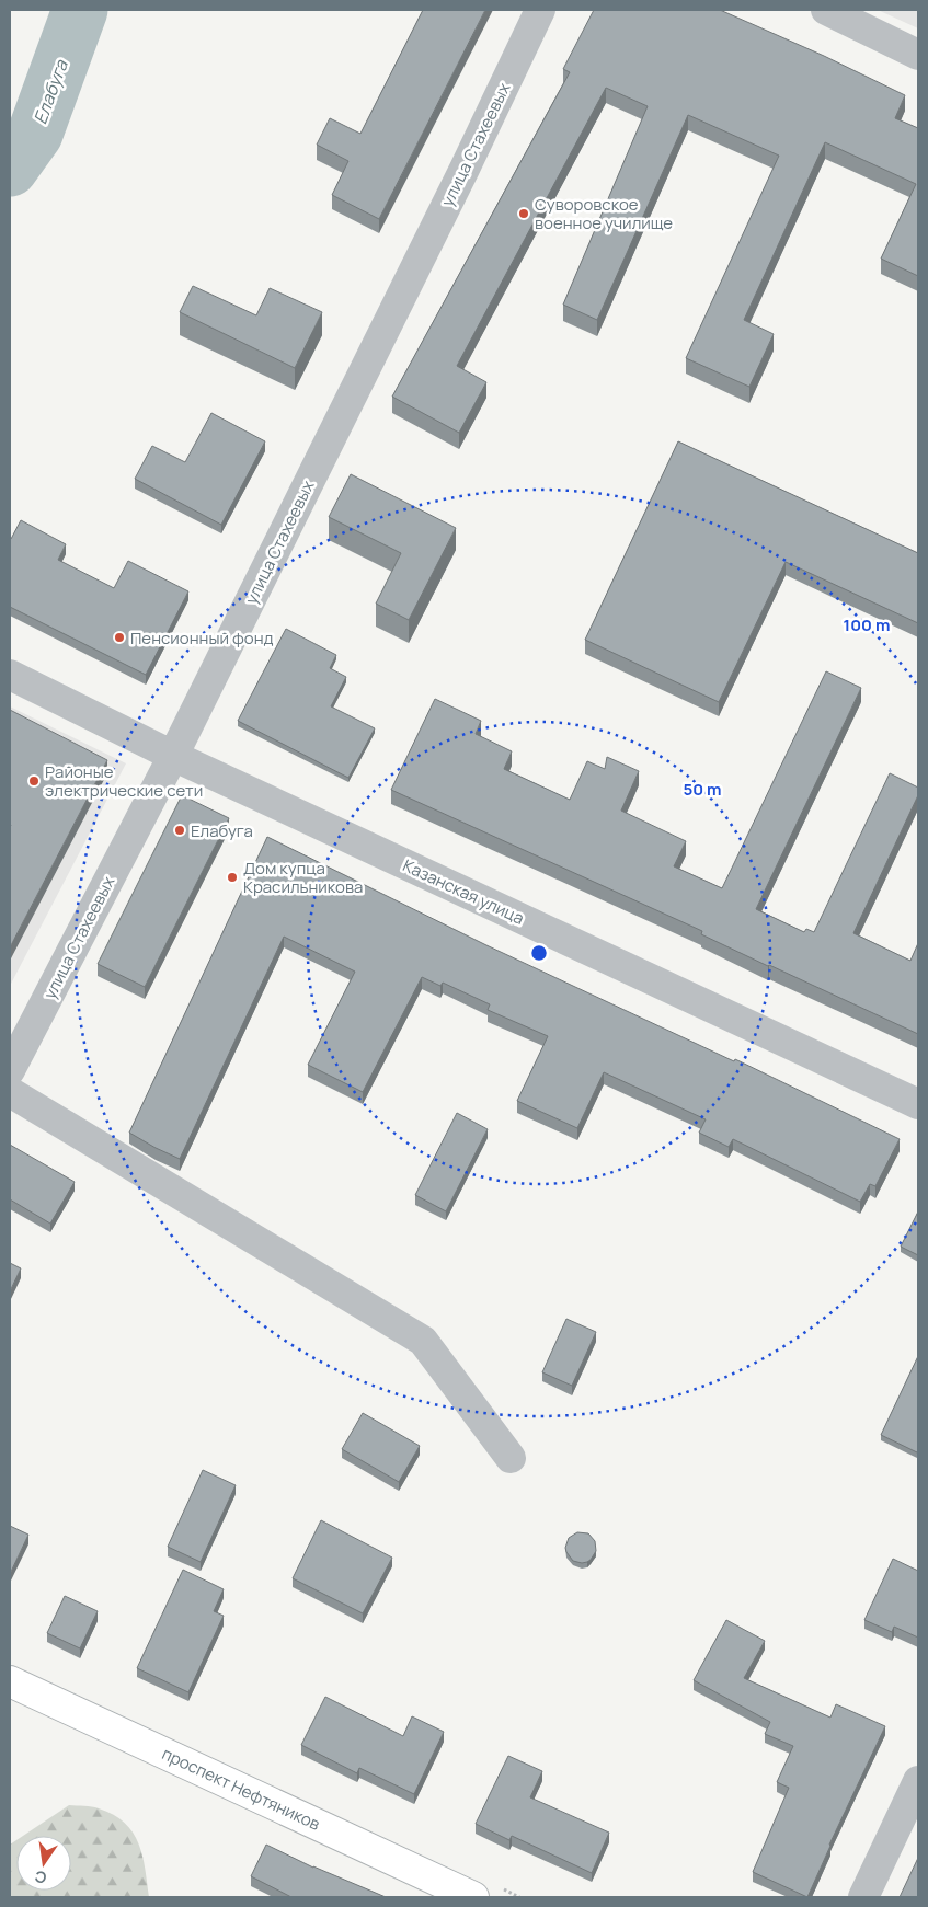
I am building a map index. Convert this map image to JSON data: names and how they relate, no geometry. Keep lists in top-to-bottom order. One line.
{"streets":{"main road":["проспект Нефтяников"],"street":["улица Стахеевых","Казанская улица"]},"crossings":[["улица Стахеевых","Казанская улица"]],"water":["Елабуга"],"places":["Суворовское военное училище","Пенсионный фонд","Районые электрические сети","Елабуга","Дом купца Красильникова"],"north":"bottom","rings":["100 m","50 m"]}
